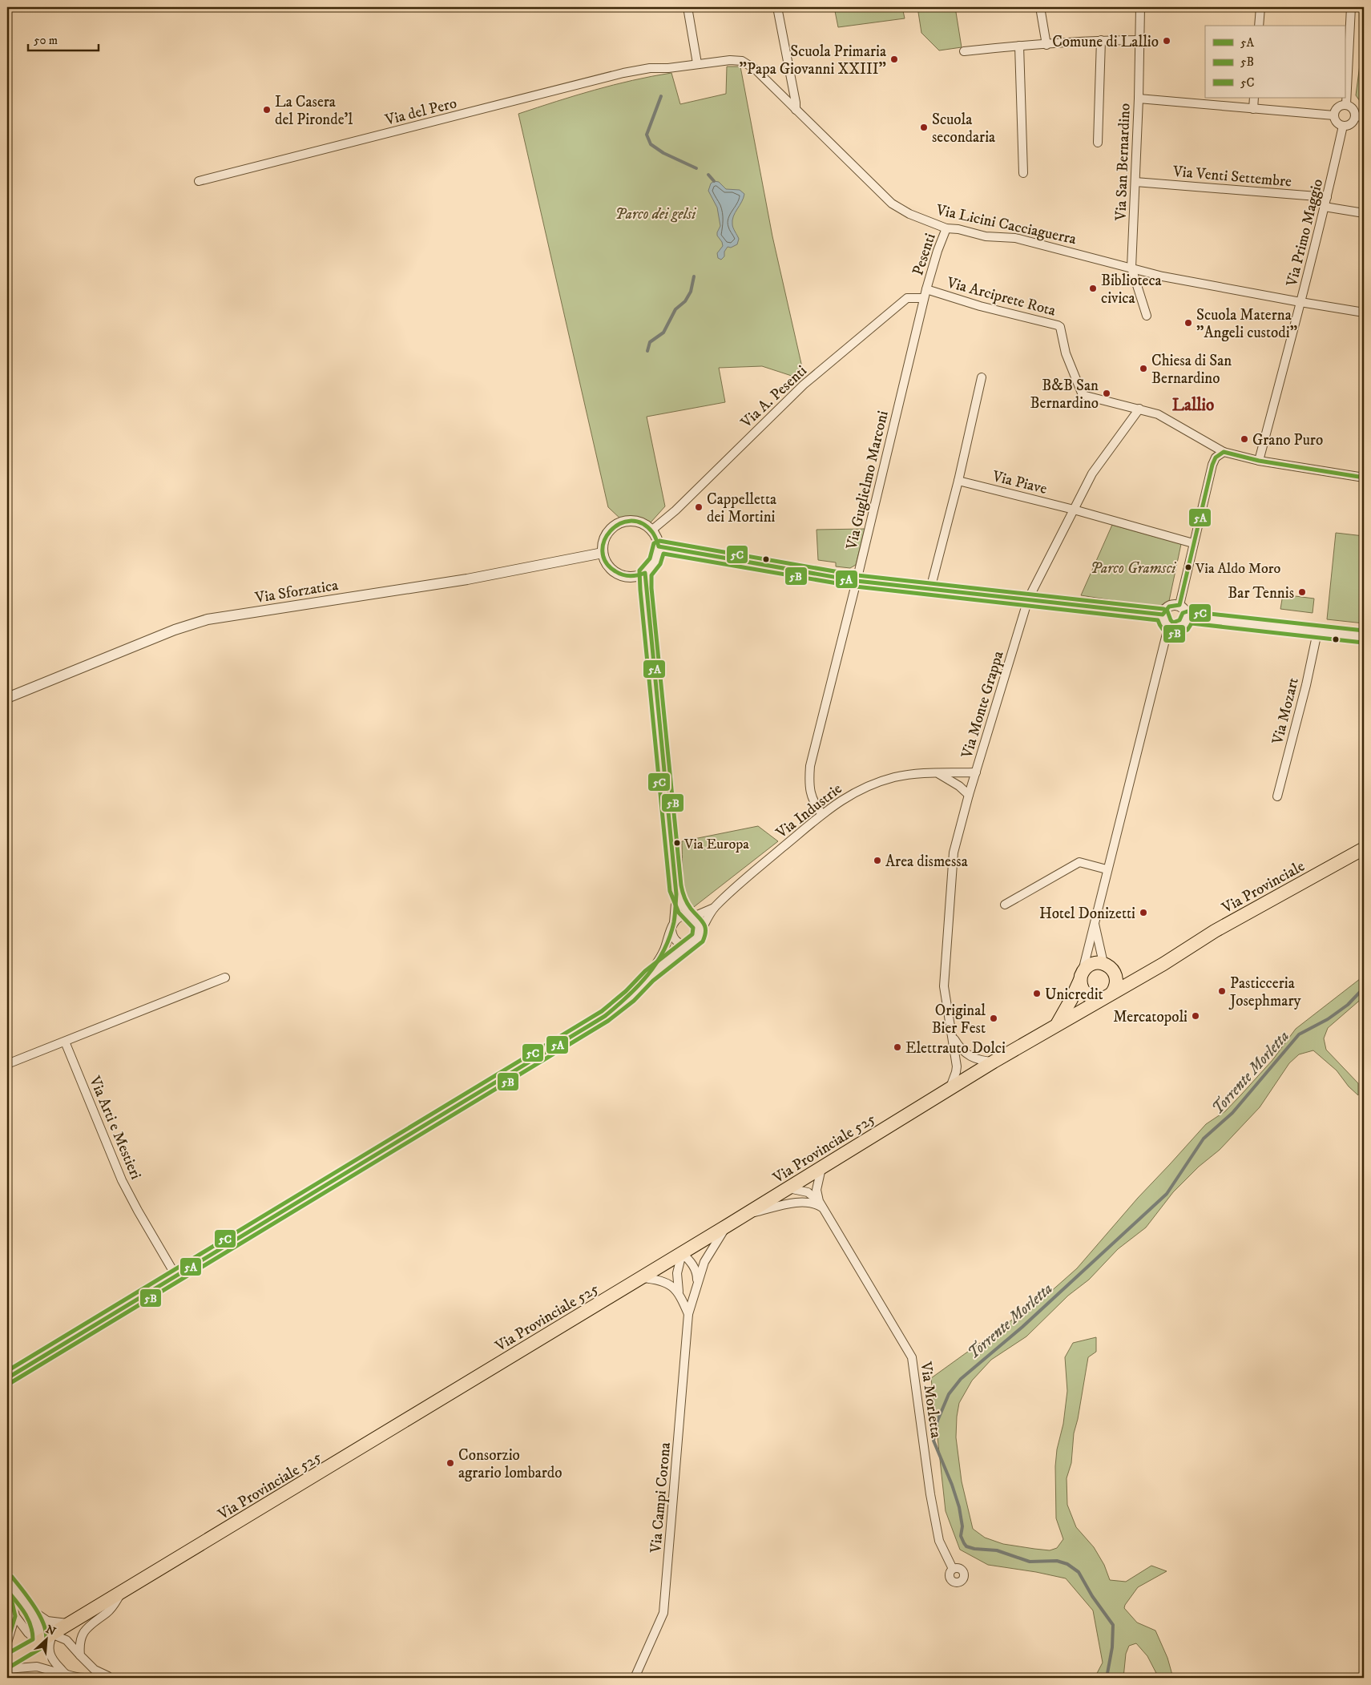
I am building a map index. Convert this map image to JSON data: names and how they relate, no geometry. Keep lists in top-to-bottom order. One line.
{"streets":{"main road":["Via Provinciale","Via Provinciale 525"],"street":["Via del Pero","Via San Bernardino","Via Venti Settembre","Via Licini Cacciaguerra","Via Primo Maggio","Pesenti","Via Arciprete Rota","Via A. Pesenti","Via Guglielmo Marconi","Via Piave","Via Sforzatica","Via Monte Grappa","Via Mozart","Via Industrie","Via Arti e Mestieri","Via Morletta","Via Campi Corona"]},"crossings":[["Via del Pero","Via Licini Cacciaguerra"],["Via San Bernardino","Via Venti Settembre"],["Via San Bernardino","Via Licini Cacciaguerra"],["Via Venti Settembre","Via Primo Maggio"],["Via Licini Cacciaguerra","Via Primo Maggio"],["Via Licini Cacciaguerra","Pesenti"],["Via Primo Maggio","Via Arciprete Rota"],["Pesenti","Via Arciprete Rota"],["Pesenti","Via A. Pesenti"],["Pesenti","Via Guglielmo Marconi"],["Via Arciprete Rota","Via A. Pesenti"],["Via Arciprete Rota","Via Guglielmo Marconi"],["Via Arciprete Rota","Via Monte Grappa"],["Via A. Pesenti","Via Guglielmo Marconi"],["Via A. Pesenti","Via Sforzatica"],["Via Guglielmo Marconi","Via Industrie"],["Via Piave","Via Monte Grappa"],["Via Monte Grappa","Via Industrie"],["Via Industrie","Via Arti e Mestieri"],["Via Provinciale","Via Provinciale 525"],["Via Provinciale 525","Via Morletta"],["Via Provinciale 525","Via Campi Corona"]],"districts":["Lallio"],"water":["Torrente Morletta"],"parks":["Parco dei gelsi","Parco Gramsci"],"places":["Comune di Lallio","Scuola Primaria \"Papa Giovanni XXIII\"","La Casera del Pironde'l","Scuola secondaria","Biblioteca civica","Scuola Materna \"Angeli custodi\"","Chiesa di San Bernardino","B&B San Bernardino","Grano Puro","Cappelletta dei Mortini","Via Aldo Moro","Bar Tennis","Via Europa","Area dismessa","Hotel Donizetti","Pasticceria Josephmary","Unicredit","Mercatopoli","Original Bier Fest","Elettrauto Dolci","Consorzio agrario lombardo"],"lines":["transit line 5A","transit line 5C","transit line 5B"],"legend":["5A","5B","5C"],"scale_bar":"50 m","north":"top right"}
